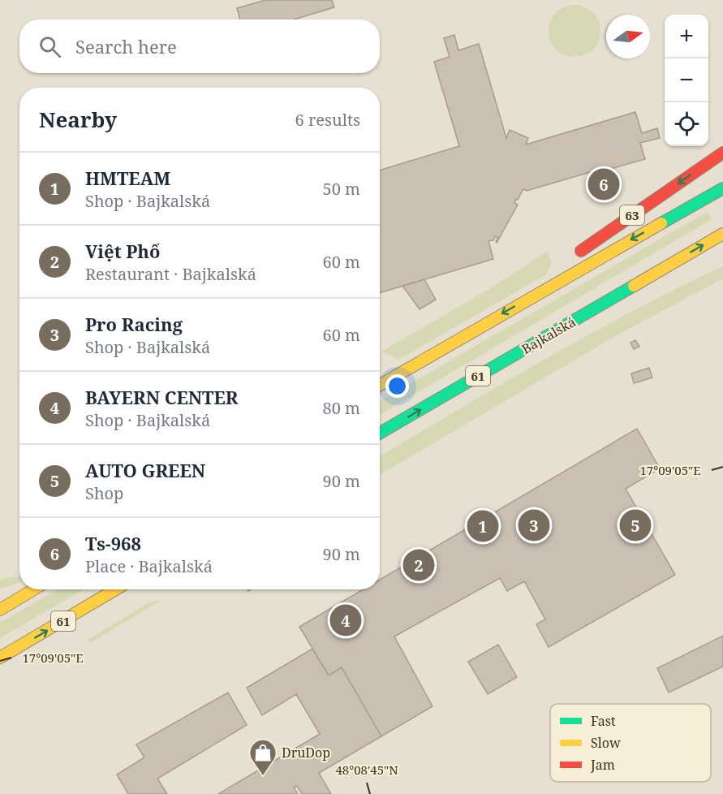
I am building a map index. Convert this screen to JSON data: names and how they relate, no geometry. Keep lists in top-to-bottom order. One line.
{"streets":{"main road":["63","Bajkalská","61"]},"places":{"shop":["DruDop"]},"legend":["Fast","Slow","Jam"],"north":"right","page":{"map_buttons":["+","−"],"search":"Search here","heading":["Nearby","6 results"],"list":[{"mark":"1","name":"HMTEAM","note":"Shop · Bajkalská","value":"50 m"},{"mark":"2","name":"Việt Phố","note":"Restaurant · Bajkalská","value":"60 m"},{"mark":"3","name":"Pro Racing","note":"Shop · Bajkalská","value":"60 m"},{"mark":"4","name":"BAYERN CENTER","note":"Shop · Bajkalská","value":"80 m"},{"mark":"5","name":"AUTO GREEN","note":"Shop","value":"90 m"},{"mark":"6","name":"Ts-968","note":"Place · Bajkalská","value":"90 m"}],"pins":["6","3","5","1","2","4"]},"coordinates":["17°09'05\"E","48°08'45\"N"]}
